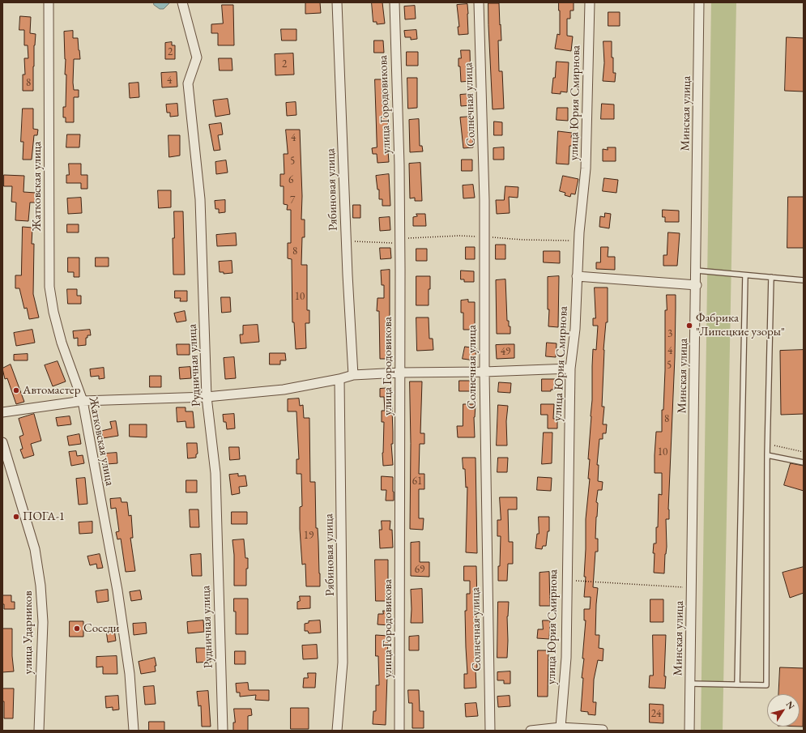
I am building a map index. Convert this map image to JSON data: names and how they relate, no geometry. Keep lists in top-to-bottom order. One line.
{"streets":{"street":["улица Юрия Смирнова","улица Городовикова","Солнечная улица","Минская улица","Жатковская улица","Рябиновая улица","Рудничная улица","улица Ударников"]},"places":["Фабрика \"Липецкие узоры\"","Автомастер","ПОГА-1","Соседи"],"house_numbers":["2","2","4","8","4","5","6","7","8","10","3","4","49","5","8","10","61","19","69","24"],"north":"top right"}
